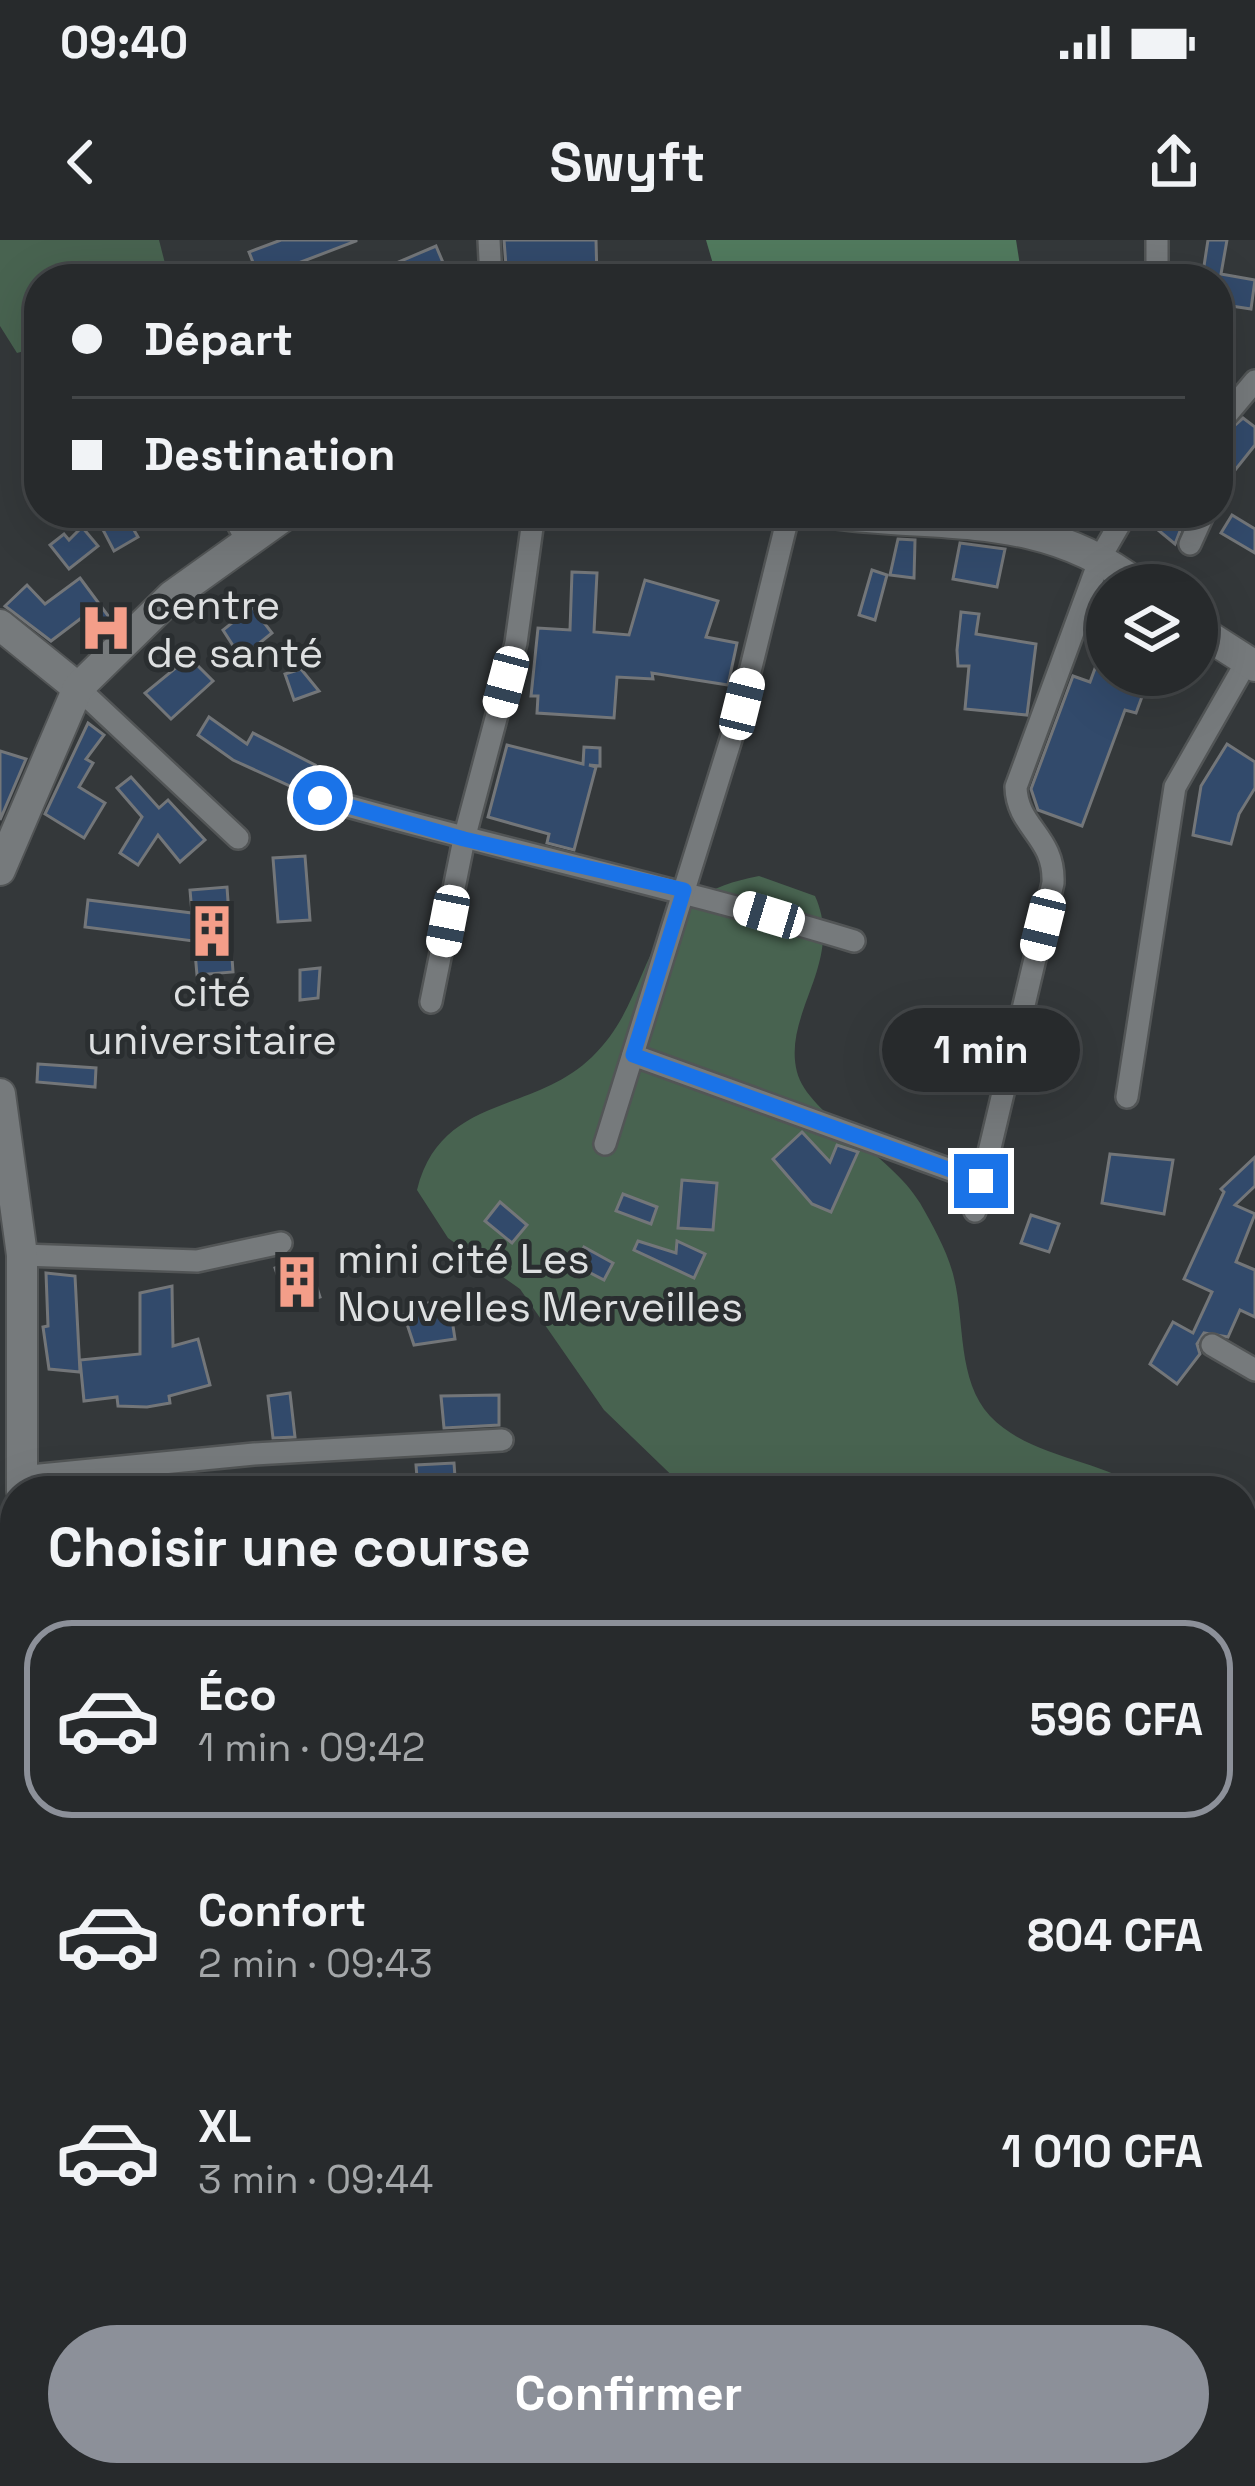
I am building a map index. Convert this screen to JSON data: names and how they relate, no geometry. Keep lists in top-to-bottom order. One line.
{"places":{"hospital":["centre de santé"],"building":["cité universitaire","mini cité Les Nouvelles Merveilles"]},"page":{"status":"09:40","header":"Swyft","banner":["Départ","Destination"],"bubble":"1 min","heading":"Choisir une course","list":[{"name":"Éco","note":"1 min · 09:42","value":"596 CFA"},{"name":"Confort","note":"2 min · 09:43","value":"804 CFA"},{"name":"XL","note":"3 min · 09:44","value":"1 010 CFA"}],"buttons":"Confirmer"}}
